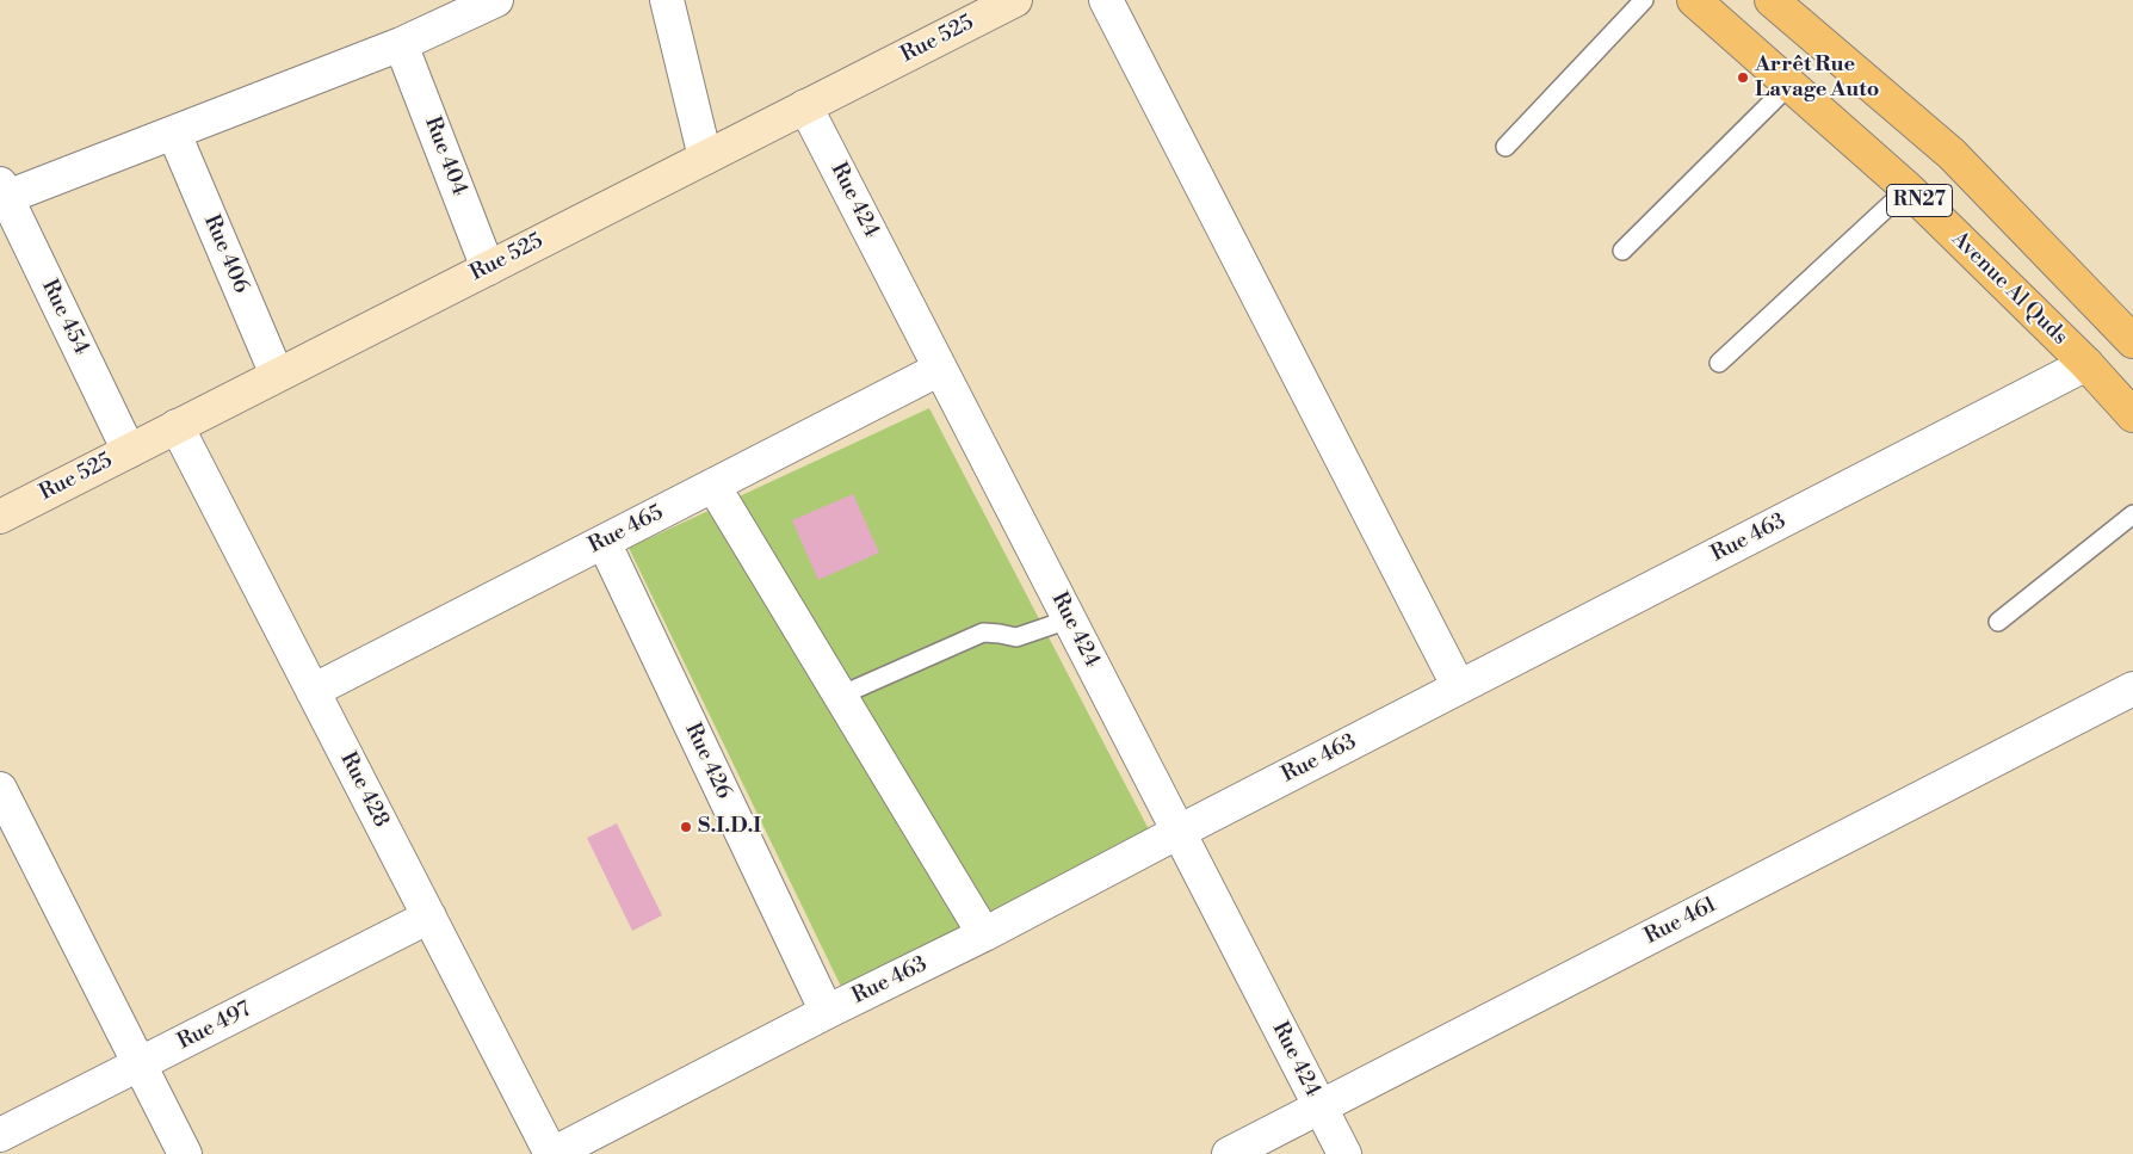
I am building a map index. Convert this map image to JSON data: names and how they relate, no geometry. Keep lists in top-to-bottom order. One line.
{"streets":{"main road":["RN27","Avenue Al Quds"],"street":["Rue 525","Rue 404","Rue 424","Rue 406","Rue 454","Rue 465","Rue 463","Rue 426","Rue 428","Rue 461","Rue 497"]},"crossings":[["Rue 525","Rue 404"],["Rue 525","Rue 424"],["Rue 525","Rue 406"],["Rue 525","Rue 454"],["Rue 525","Rue 428"],["Rue 424","Rue 465"],["Rue 424","Rue 463"],["Rue 424","Rue 461"],["Avenue Al Quds","Rue 463"],["Rue 465","Rue 426"],["Rue 465","Rue 428"],["Rue 463","Rue 426"],["Rue 463","Rue 428"],["Rue 428","Rue 497"]],"places":["Arrêt Rue Lavage Auto","S.I.D.I"]}
